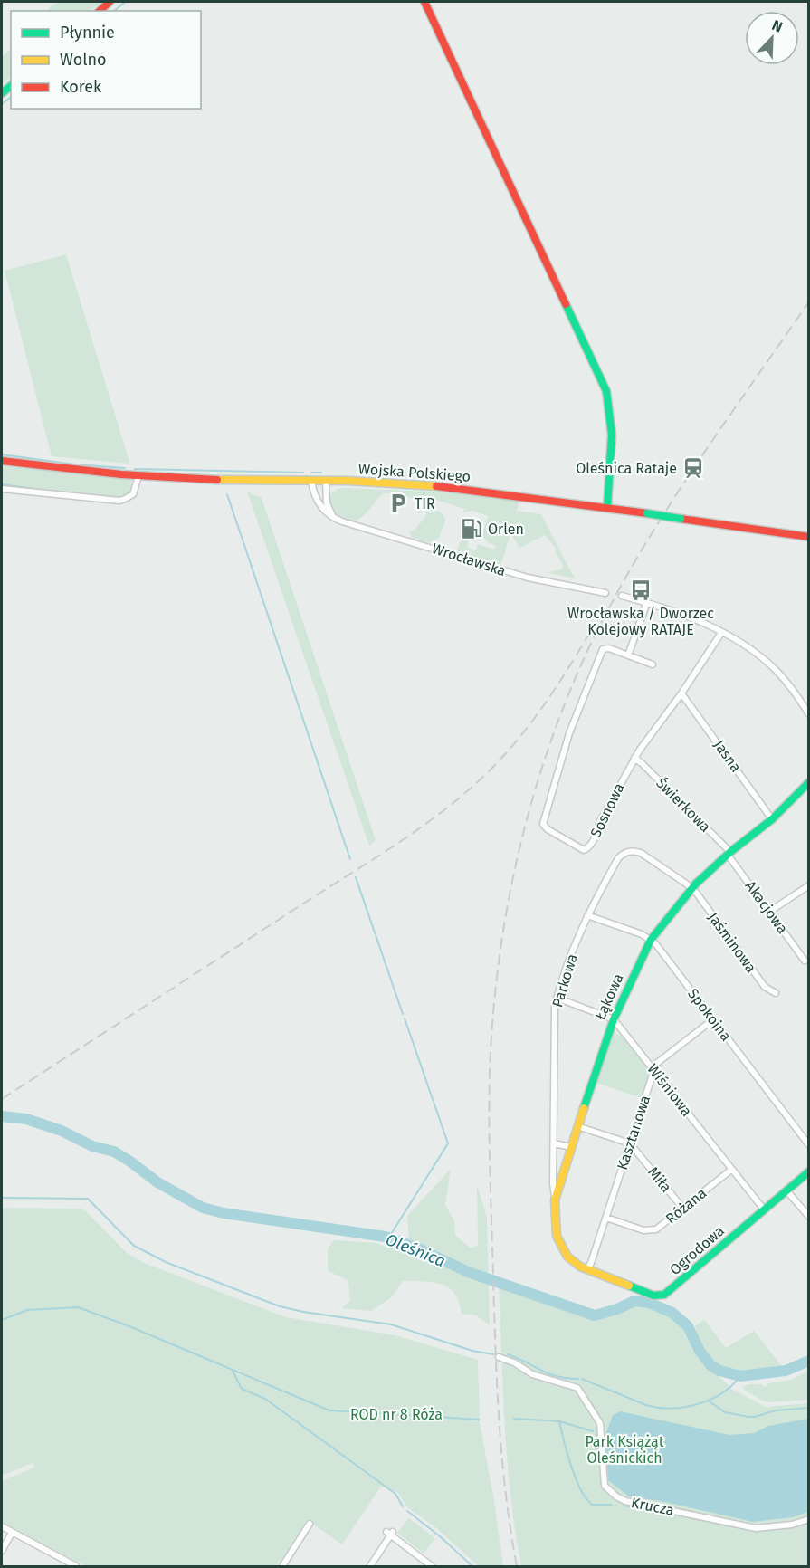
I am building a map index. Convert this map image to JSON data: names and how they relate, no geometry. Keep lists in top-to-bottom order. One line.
{"streets":{"main road":["Wojska Polskiego","Łąkowa","Ogrodowa"],"street":["Wrocławska","Jasna","Świerkowa","Sosnowa","Akacjowa","Jaśminowa","Parkowa","Spokojna","Wiśniowa","Kasztanowa","Miła","Różana","Krucza"]},"crossings":[["Jasna","Sosnowa"],["Jasna","Łąkowa"],["Świerkowa","Sosnowa"],["Świerkowa","Akacjowa"],["Świerkowa","Łąkowa"],["Akacjowa","Łąkowa"],["Jaśminowa","Parkowa"],["Jaśminowa","Łąkowa"],["Parkowa","Łąkowa"],["Parkowa","Spokojna"],["Łąkowa","Spokojna"],["Łąkowa","Wiśniowa"],["Łąkowa","Kasztanowa"],["Łąkowa","Ogrodowa"],["Spokojna","Kasztanowa"],["Wiśniowa","Kasztanowa"],["Wiśniowa","Różana"],["Wiśniowa","Ogrodowa"],["Kasztanowa","Miła"],["Kasztanowa","Różana"],["Kasztanowa","Ogrodowa"],["Miła","Różana"]],"water":["Oleśnica"],"parks":["ROD nr 8 Róża","Park Książąt Oleśnickich"],"places":{"station":["Oleśnica Rataje"],"parking":["TIR"],"fuel station":["Orlen"],"bus stop":["Wrocławska / Dworzec Kolejowy RATAJE"]},"legend":["Płynnie","Wolno","Korek"],"north":"top right"}
